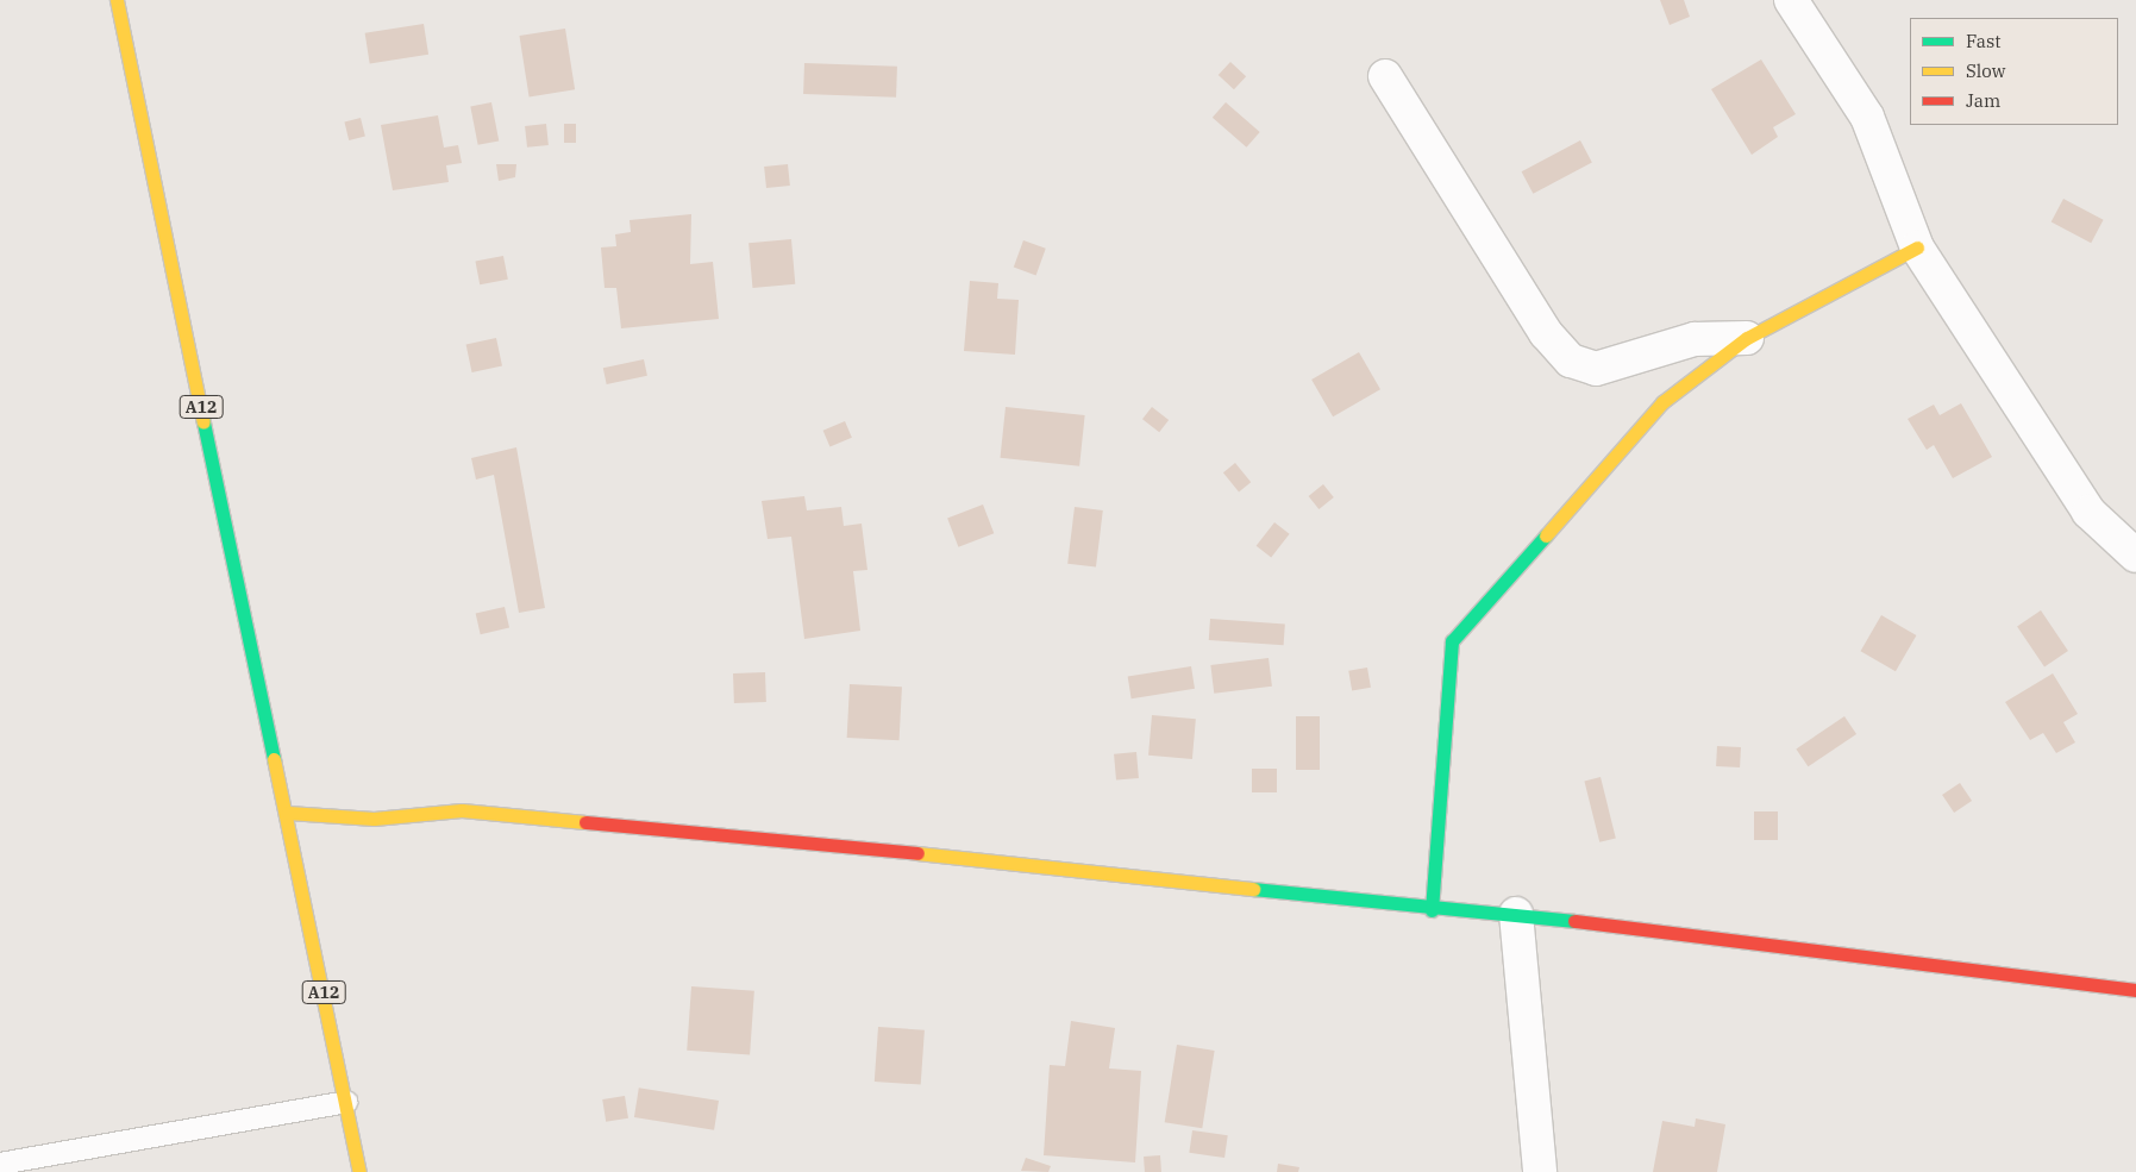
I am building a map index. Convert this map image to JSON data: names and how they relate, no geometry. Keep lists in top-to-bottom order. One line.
{"streets":{"street":["A12"]},"legend":["Fast","Slow","Jam"]}
